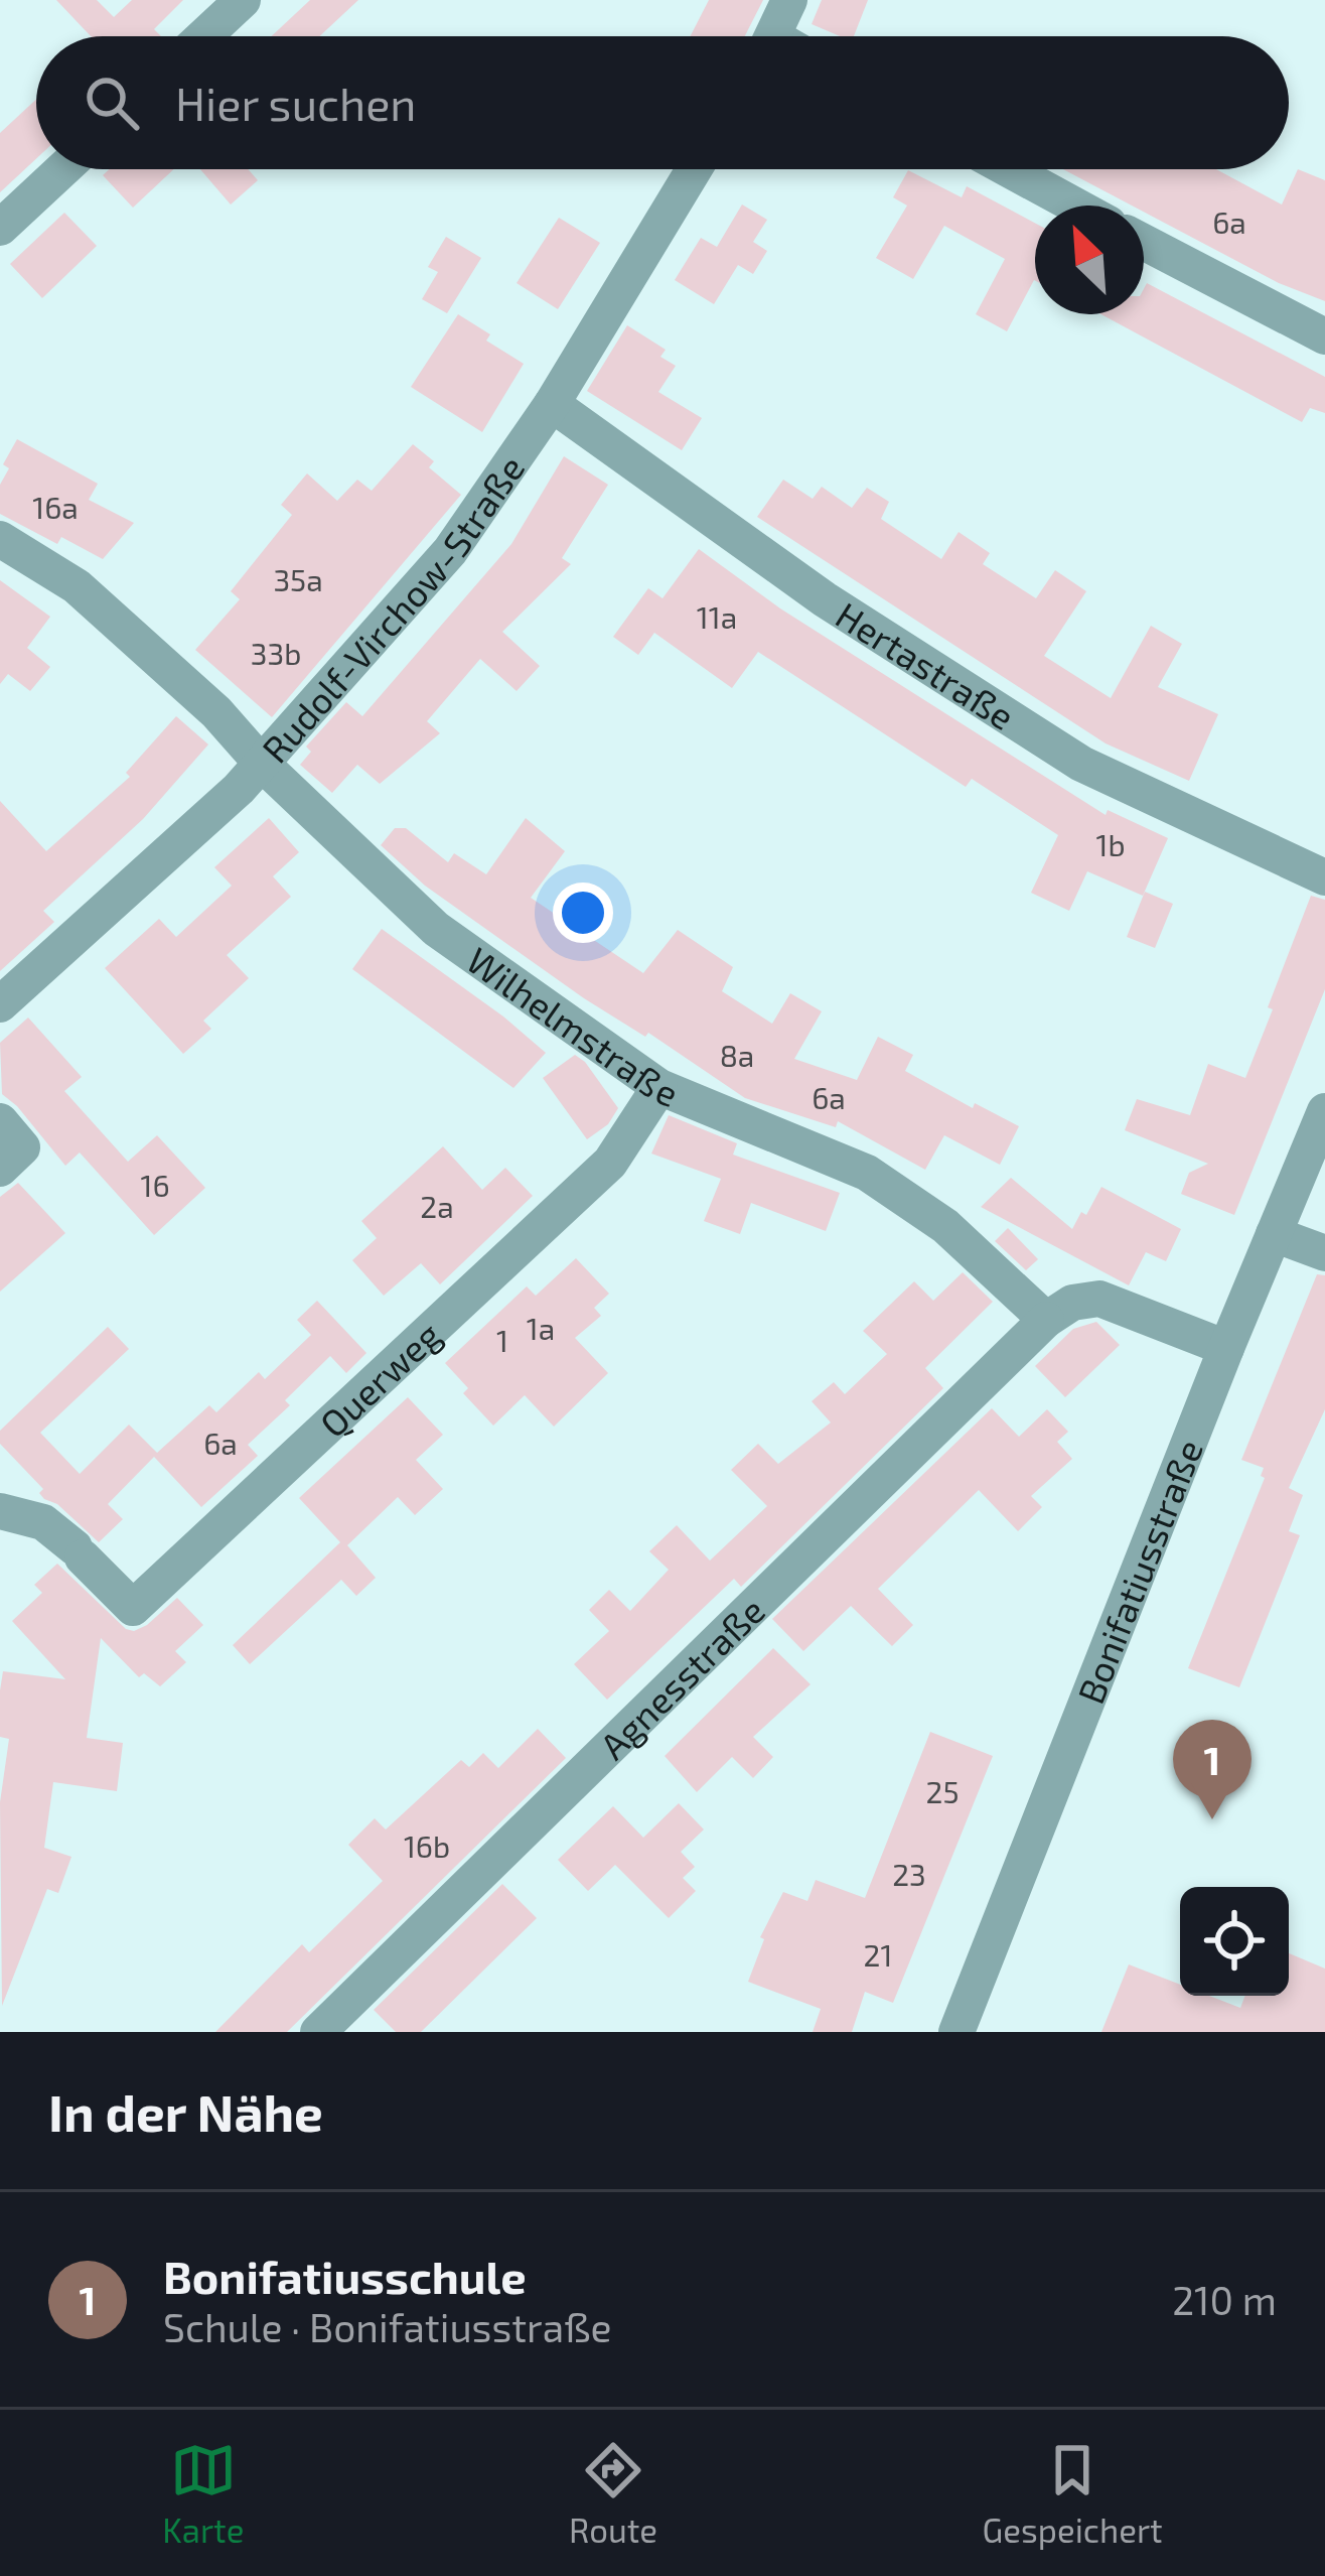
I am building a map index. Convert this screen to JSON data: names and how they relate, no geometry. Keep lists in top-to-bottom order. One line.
{"streets":{"street":["Rudolf-Virchow-Straße","Hertastraße","Wilhelmstraße","Querweg","Bonifatiusstraße","Agnesstraße"]},"crossings":[["Rudolf-Virchow-Straße","Hertastraße"],["Rudolf-Virchow-Straße","Wilhelmstraße"],["Wilhelmstraße","Querweg"],["Wilhelmstraße","Agnesstraße"]],"house_numbers":["6a","16a","35a","11a","33b","1b","8a","6a","16","2a","1a","1","6a","25","16b","23","21"],"north":"top left","page":{"search":"Hier suchen","pins":"1","heading":"In der Nähe","list":[{"mark":"1","name":"Bonifatiusschule","note":"Schule · Bonifatiusstraße","value":"210 m"}],"nav":["Karte","Route","Gespeichert"]}}
